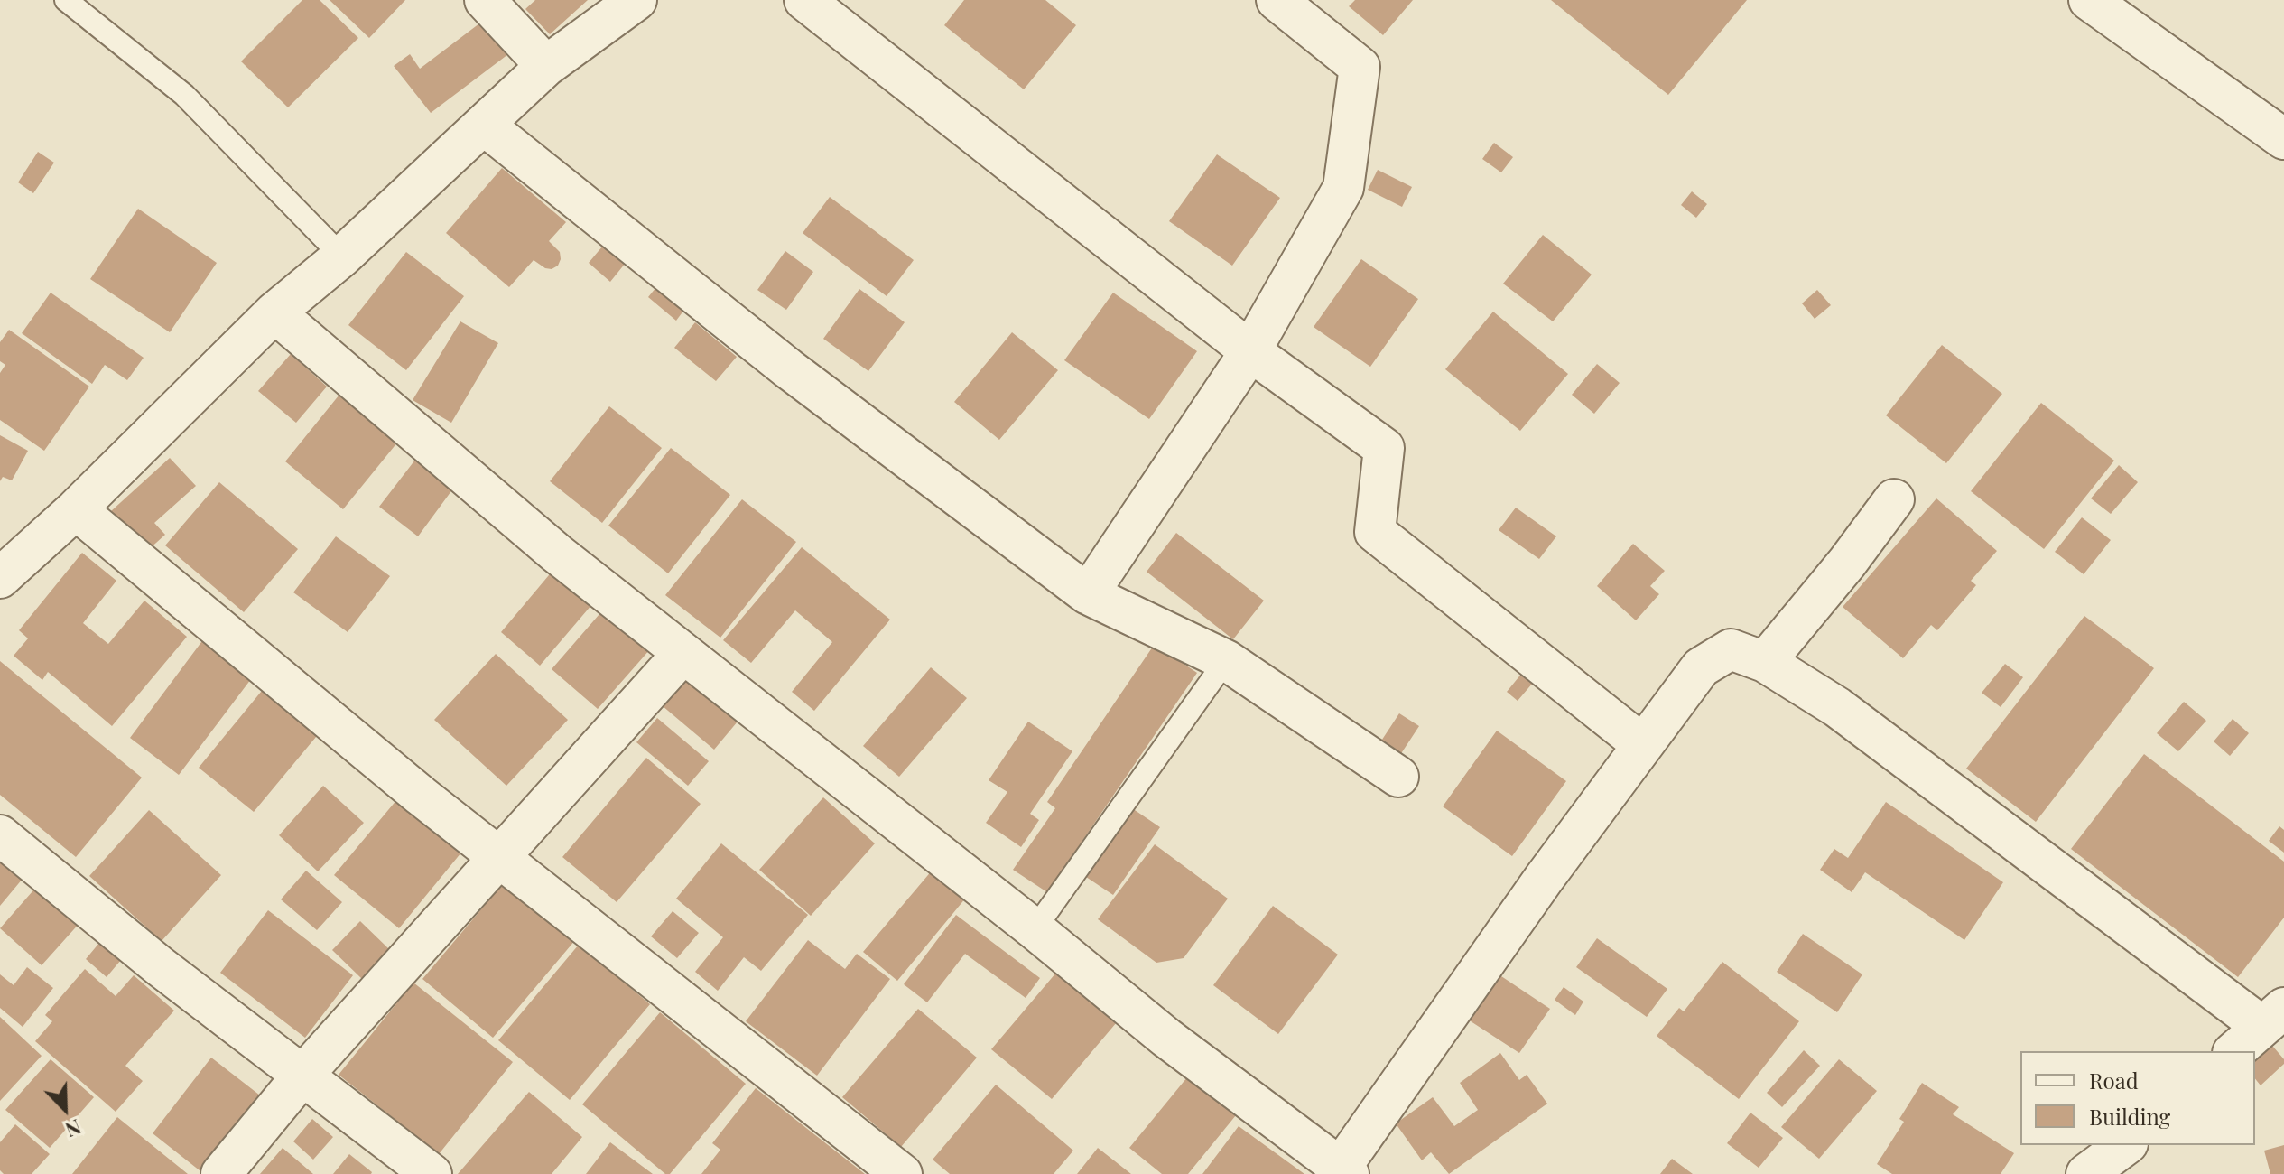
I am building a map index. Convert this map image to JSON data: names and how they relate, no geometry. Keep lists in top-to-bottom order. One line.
{"legend":["Road","Building"],"north":"bottom right"}
